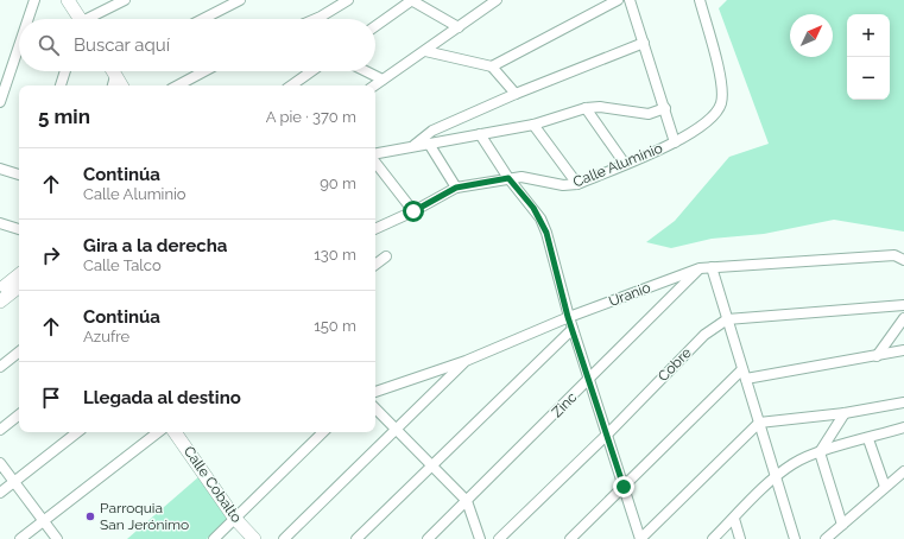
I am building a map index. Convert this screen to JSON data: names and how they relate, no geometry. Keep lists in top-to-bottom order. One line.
{"streets":{"street":["Calle Aluminio","Uranio","Cobre","Zinc","Calle Cobalto"]},"crossings":[["Uranio","Zinc"]],"places":["Parroquia San Jerónimo"],"north":"top right","page":{"map_buttons":["+","−"],"search":"Buscar aquí","heading":["5 min","A pie · 370 m"],"list":[["Continúa","Calle Aluminio","90 m"],["Gira a la derecha","Calle Talco","130 m"],["Continúa","Azufre","150 m"],"Llegada al destino"]}}
